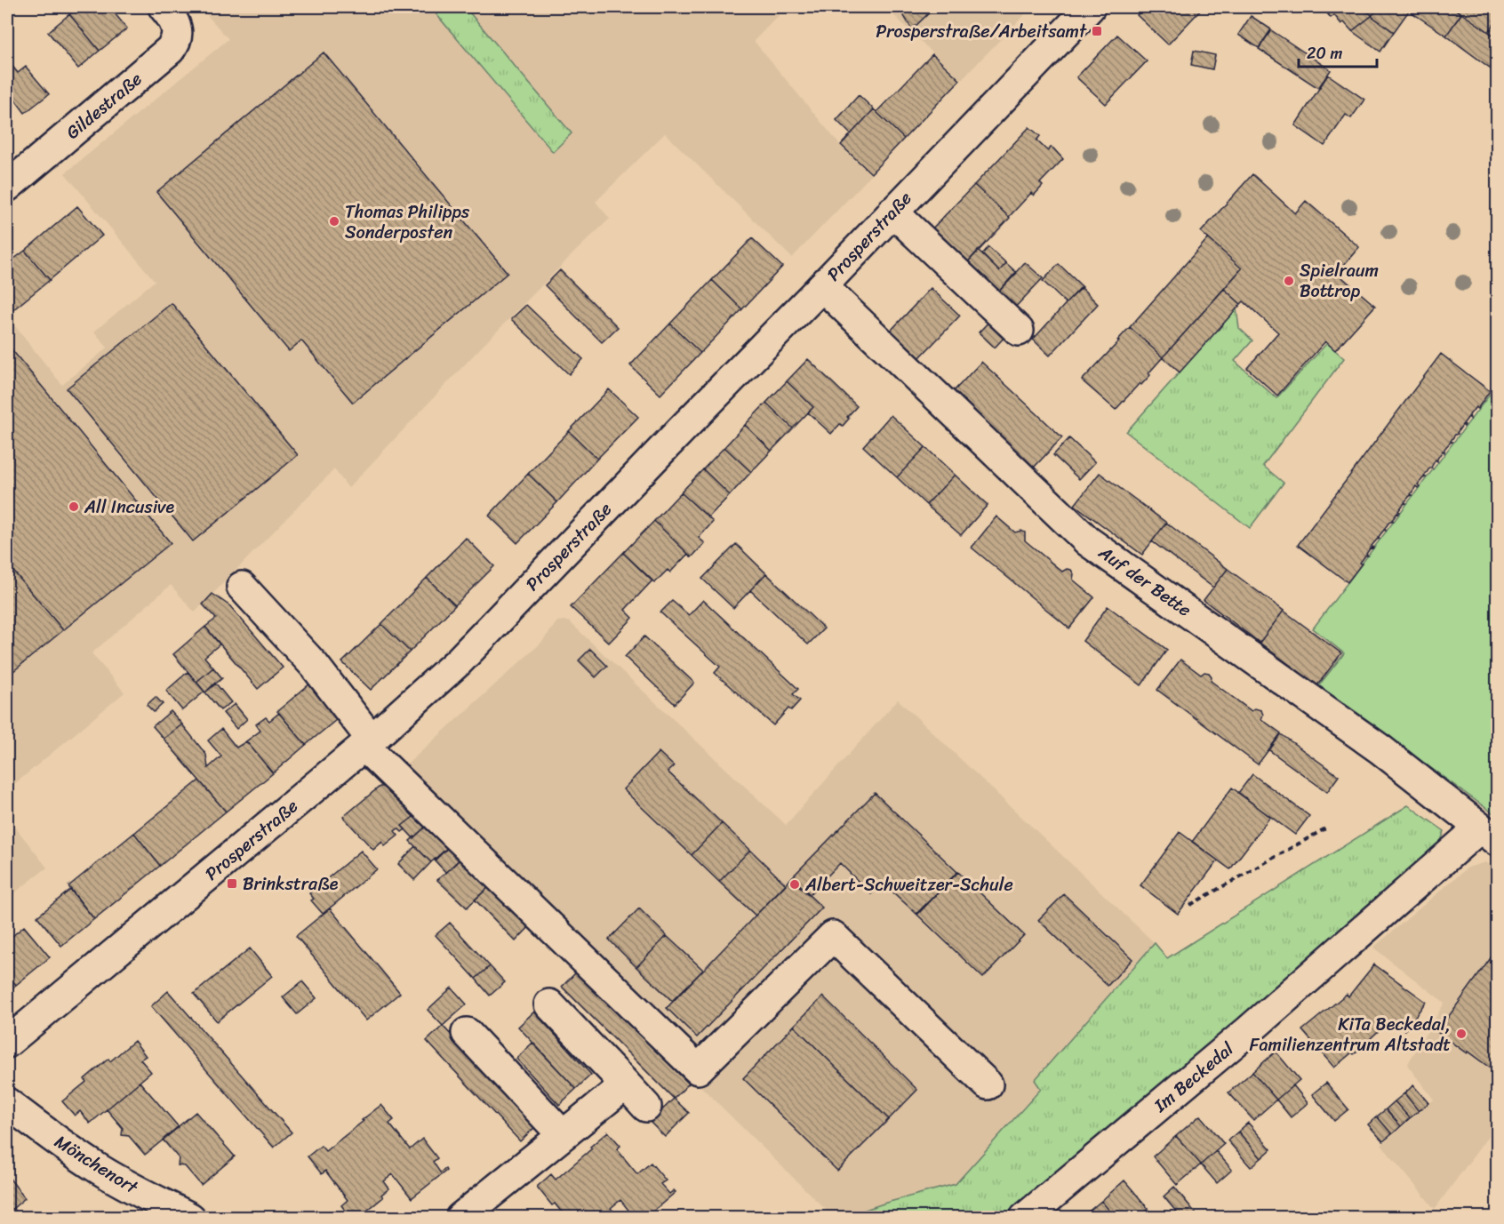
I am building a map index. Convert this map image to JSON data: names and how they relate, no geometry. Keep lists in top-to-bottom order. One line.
{"streets":{"street":["Gildestraße","Prosperstraße","Auf der Bette","Im Beckedal","Mönchenort"]},"crossings":[["Prosperstraße","Auf der Bette"],["Auf der Bette","Im Beckedal"]],"places":{"transit":["Prosperstraße/Arbeitsamt","Brinkstraße"],"other":["Thomas Philipps Sonderposten","Spielraum Bottrop","All Incusive","Albert-Schweitzer-Schule","KiTa Beckedal, Familienzentrum Altstadt"]},"scale_bar":"20 m"}
